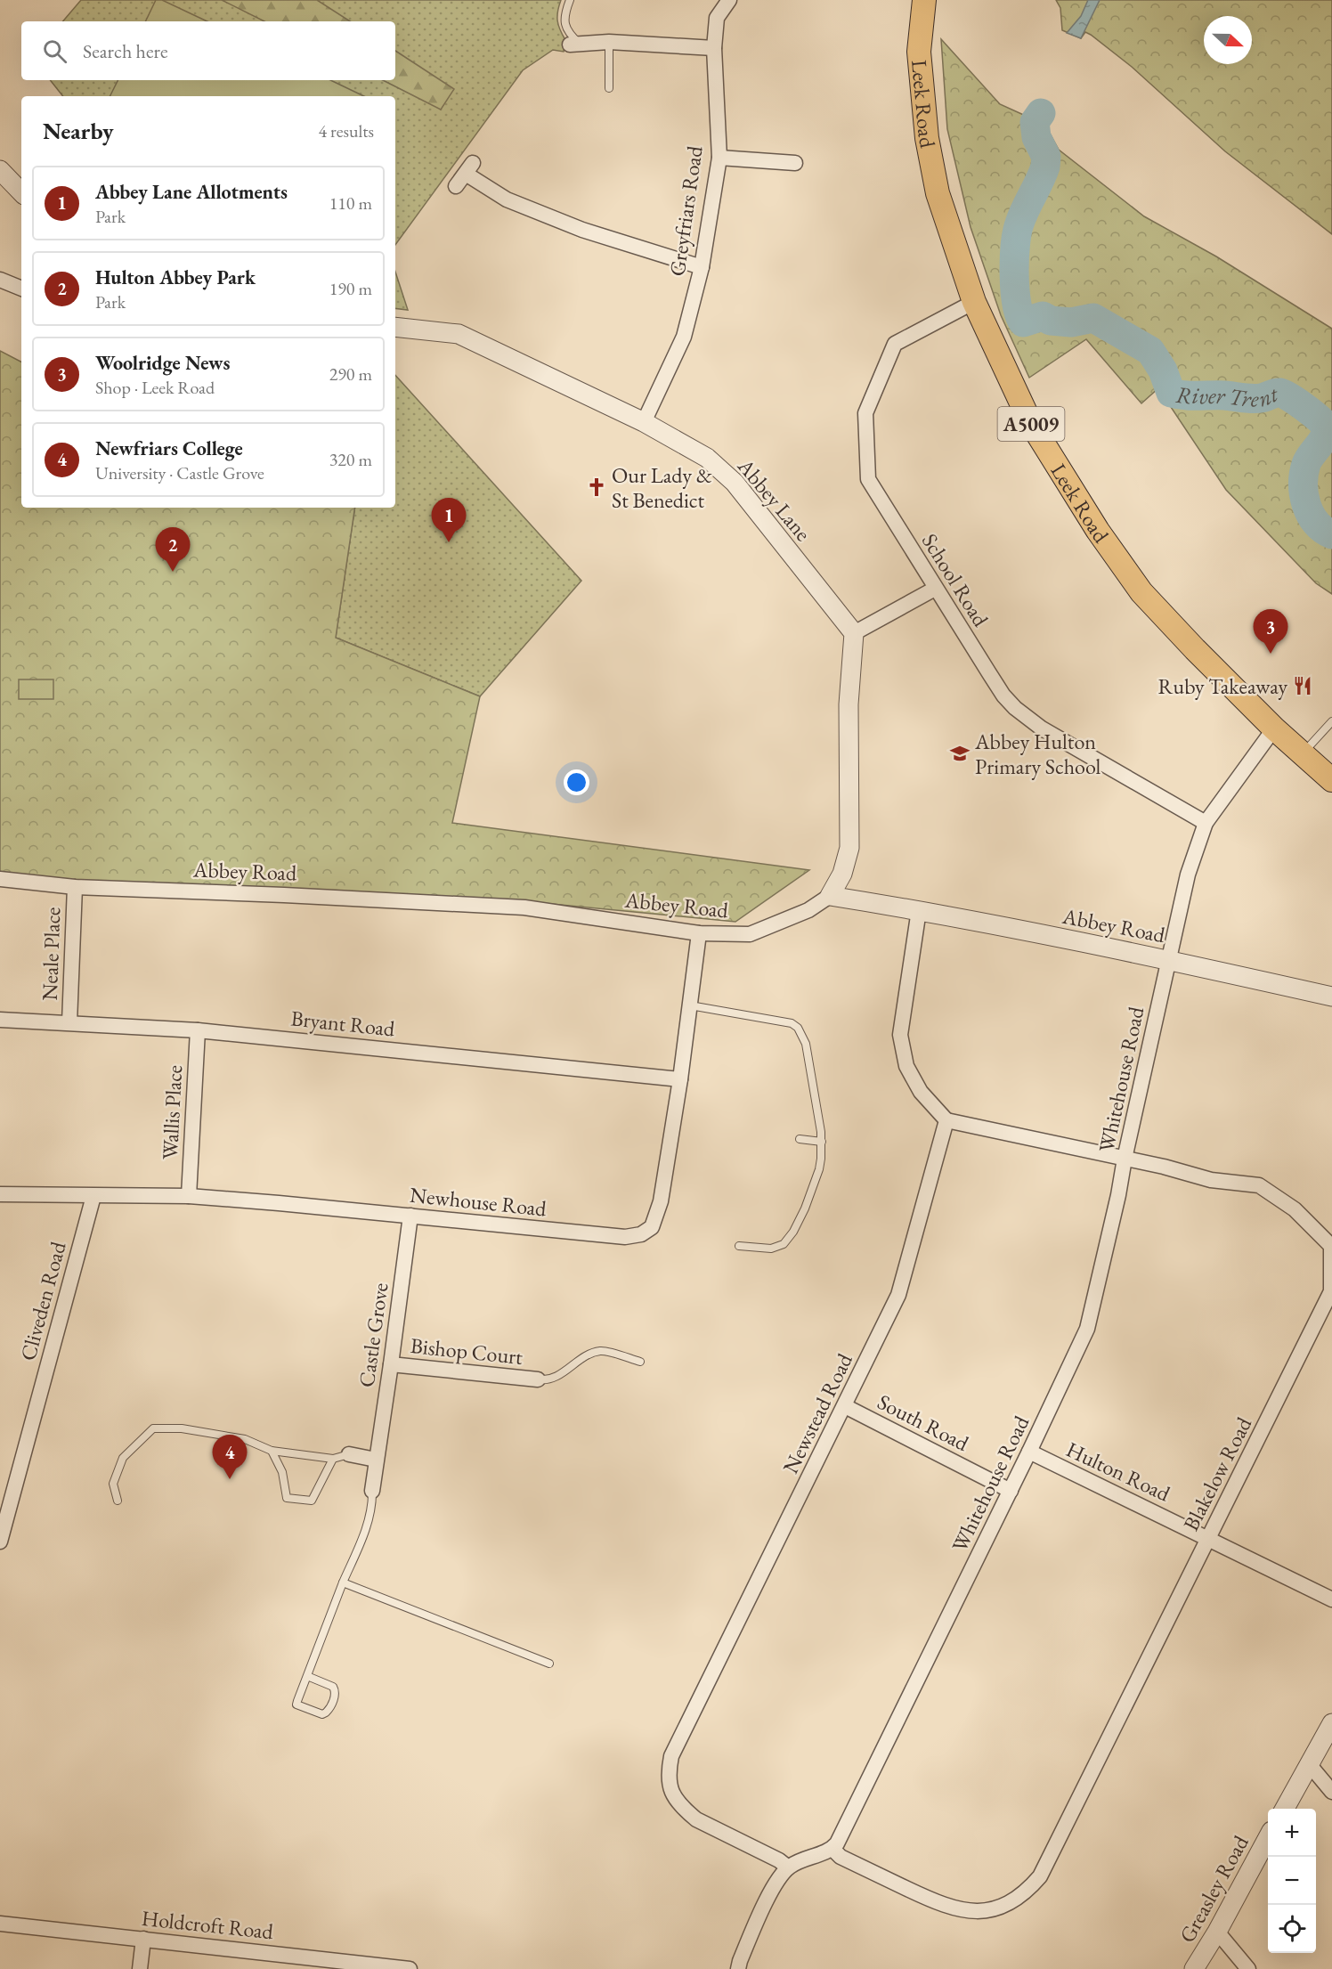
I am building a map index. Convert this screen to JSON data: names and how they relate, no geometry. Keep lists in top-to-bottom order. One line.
{"streets":{"main road":["Leek Road","A5009"],"street":["Greyfriars Road","Abbey Lane","School Road","Abbey Road","Neale Place","Bryant Road","Whitehouse Road","Wallis Place","Newhouse Road","Cliveden Road","Castle Grove","Bishop Court","Newstead Road","South Road","Hulton Road","Blakelow Road","Greasley Road","Holdcroft Road"]},"crossings":[["Leek Road","School Road"],["Greyfriars Road","Abbey Lane"],["Abbey Road","Neale Place"],["Abbey Road","Whitehouse Road"],["Abbey Road","Newhouse Road"],["Neale Place","Bryant Road"],["Bryant Road","Wallis Place"],["Bryant Road","Newhouse Road"],["Whitehouse Road","South Road"],["Whitehouse Road","Hulton Road"],["Whitehouse Road","Blakelow Road"],["Wallis Place","Newhouse Road"],["Newhouse Road","Cliveden Road"],["Newhouse Road","Castle Grove"],["Castle Grove","Bishop Court"],["Newstead Road","South Road"],["Newstead Road","Blakelow Road"],["Hulton Road","Blakelow Road"]],"water":["River Trent"],"places":{"church":["Our Lady & St Benedict"],"restaurant":["Ruby Takeaway"],"school or university":["Abbey Hulton Primary School"]},"north":"right","page":{"search":"Search here","heading":["Nearby","4 results"],"list":[{"mark":"1","name":"Abbey Lane Allotments","note":"Park","value":"110 m"},{"mark":"2","name":"Hulton Abbey Park","note":"Park","value":"190 m"},{"mark":"3","name":"Woolridge News","note":"Shop · Leek Road","value":"290 m"},{"mark":"4","name":"Newfriars College","note":"University · Castle Grove","value":"320 m"}],"pins":["1","2","3","4"],"map_buttons":["+","−"]}}
